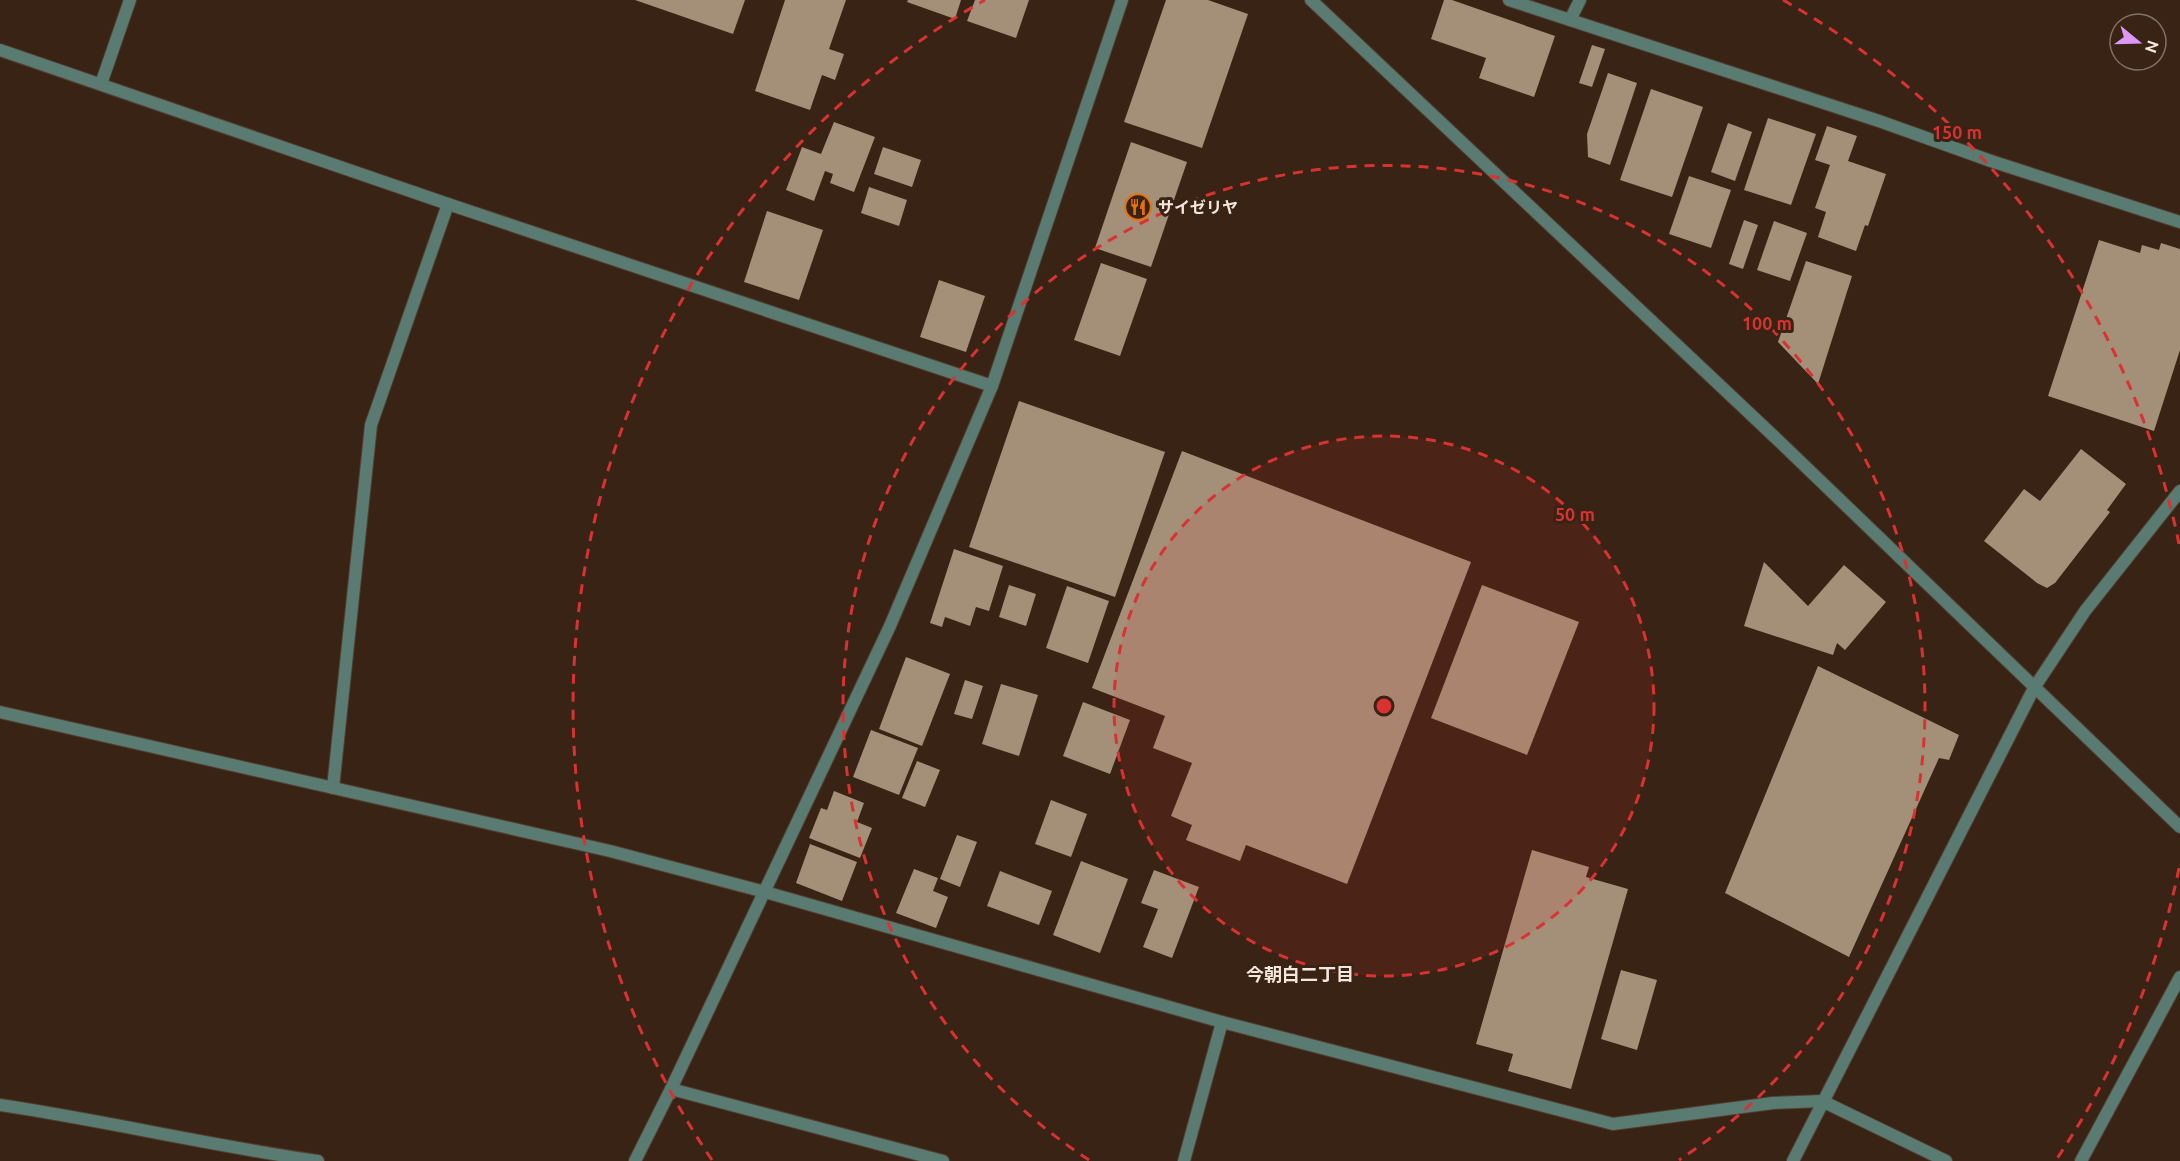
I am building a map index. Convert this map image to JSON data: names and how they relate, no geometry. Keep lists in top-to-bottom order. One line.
{"districts":["今朝白二丁目"],"places":{"restaurant":["サイゼリヤ"]},"north":"right","rings":["150 m","100 m","50 m"]}
